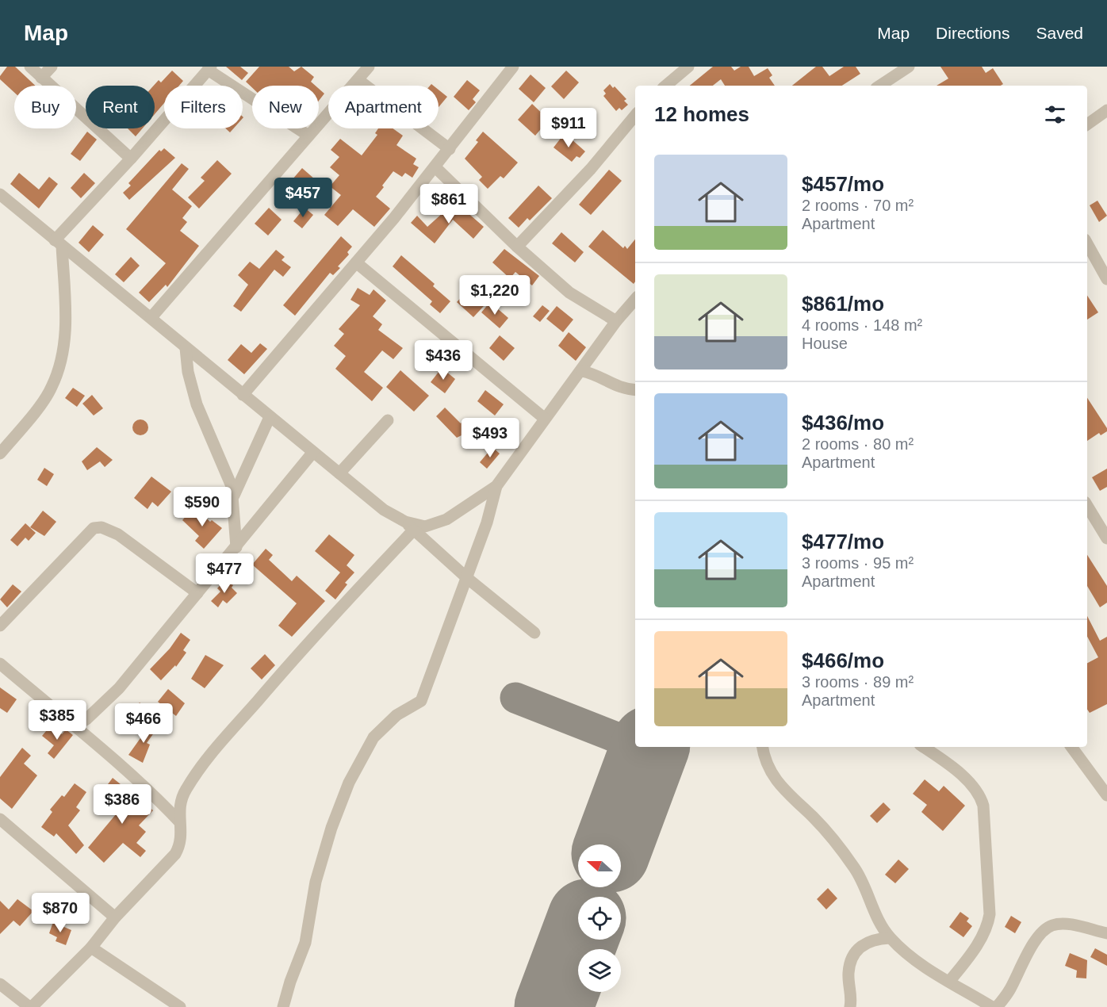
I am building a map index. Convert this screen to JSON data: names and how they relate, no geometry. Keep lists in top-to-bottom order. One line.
{"north":"left","page":{"header":"Map","nav":["Map","Directions","Saved"],"chip":["Buy","Rent","Filters","New","Apartment"],"heading":"12 homes","price":["$911","$457","$861","$1,220","$436","$493","$590","$477","$385","$466","$386","$870"],"list":[{"name":"$457/mo","note":"2 rooms · 70 m² · Apartment"},{"name":"$861/mo","note":"4 rooms · 148 m² · House"},{"name":"$436/mo","note":"2 rooms · 80 m² · Apartment"},{"name":"$477/mo","note":"3 rooms · 95 m² · Apartment"},{"name":"$466/mo","note":"3 rooms · 89 m² · Apartment"}]}}
